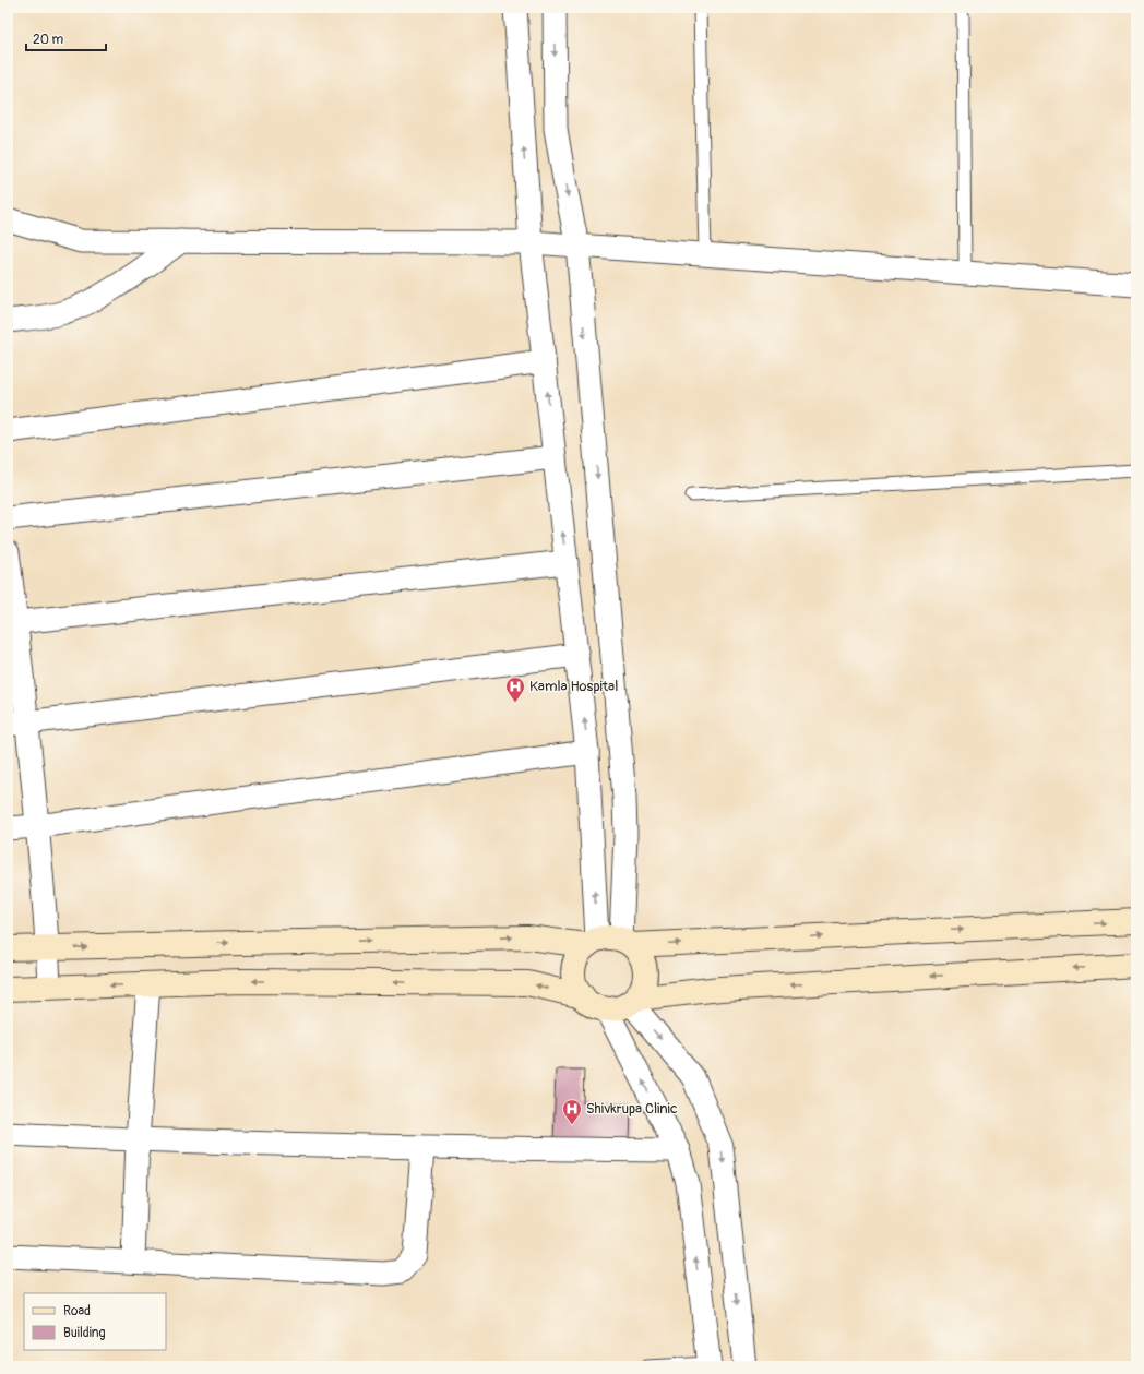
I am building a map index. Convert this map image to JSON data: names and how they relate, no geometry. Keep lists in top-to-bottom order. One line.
{"places":{"hospital":["Kamla Hospital","Shivkrupa Clinic"]},"legend":["Road","Building"],"scale_bar":"20 m"}
